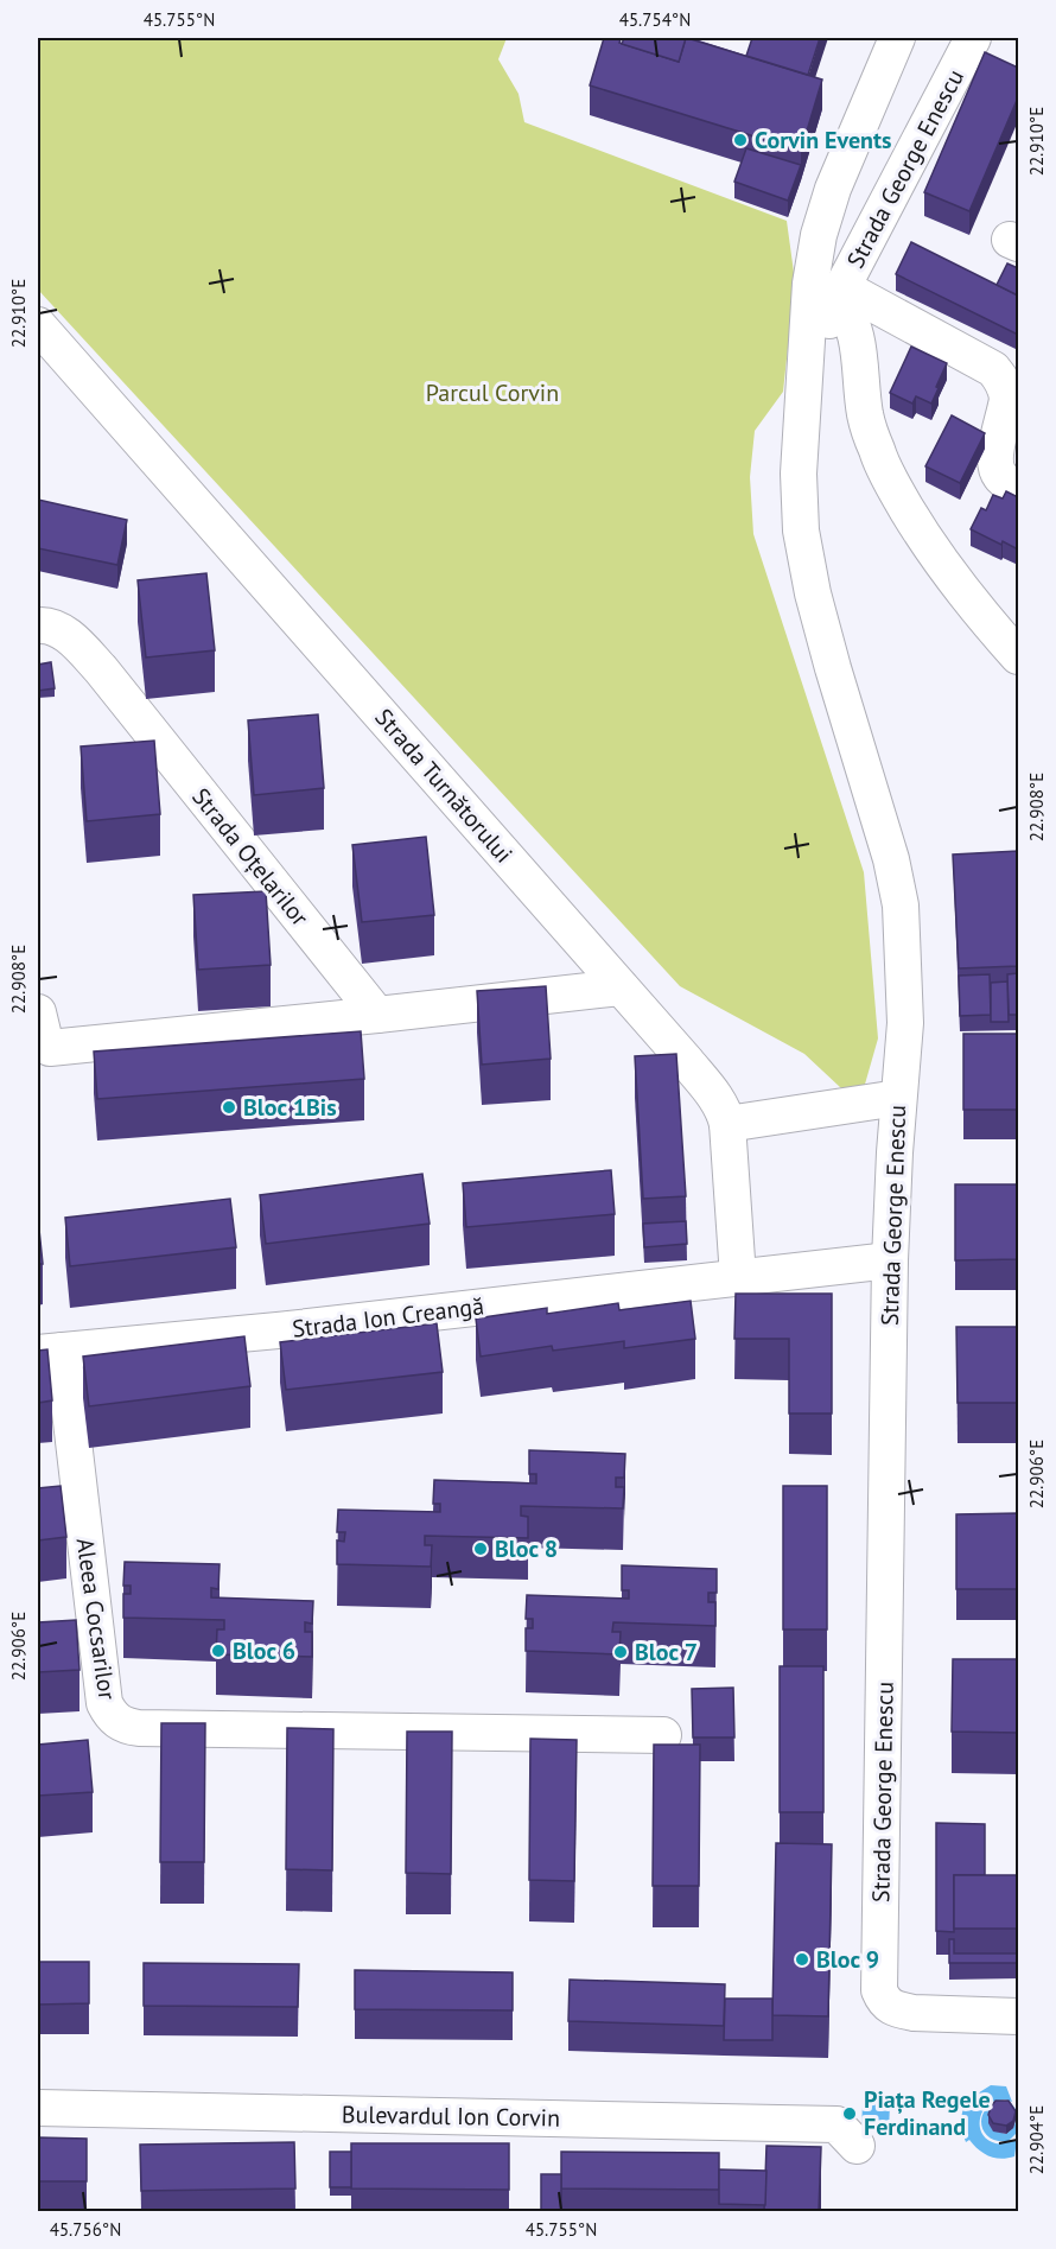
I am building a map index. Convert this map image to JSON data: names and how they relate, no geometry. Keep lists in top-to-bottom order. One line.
{"streets":{"street":["Strada George Enescu","Strada Turnătorului","Strada Oțelarilor","Strada Ion Creangă","Aleea Cocsarilor","Bulevardul Ion Corvin"]},"crossings":[["Strada George Enescu","Strada Ion Creangă"],["Strada Ion Creangă","Aleea Cocsarilor"]],"parks":["Parcul Corvin"],"places":["Corvin Events","Bloc 1Bis","Bloc 8","Bloc 6","Bloc 7","Bloc 9","Piața Regele Ferdinand"],"coordinates":["45.755°N","45.754°N","22.910°E","22.908°E","22.906°E","22.904°E","45.756°N"]}
